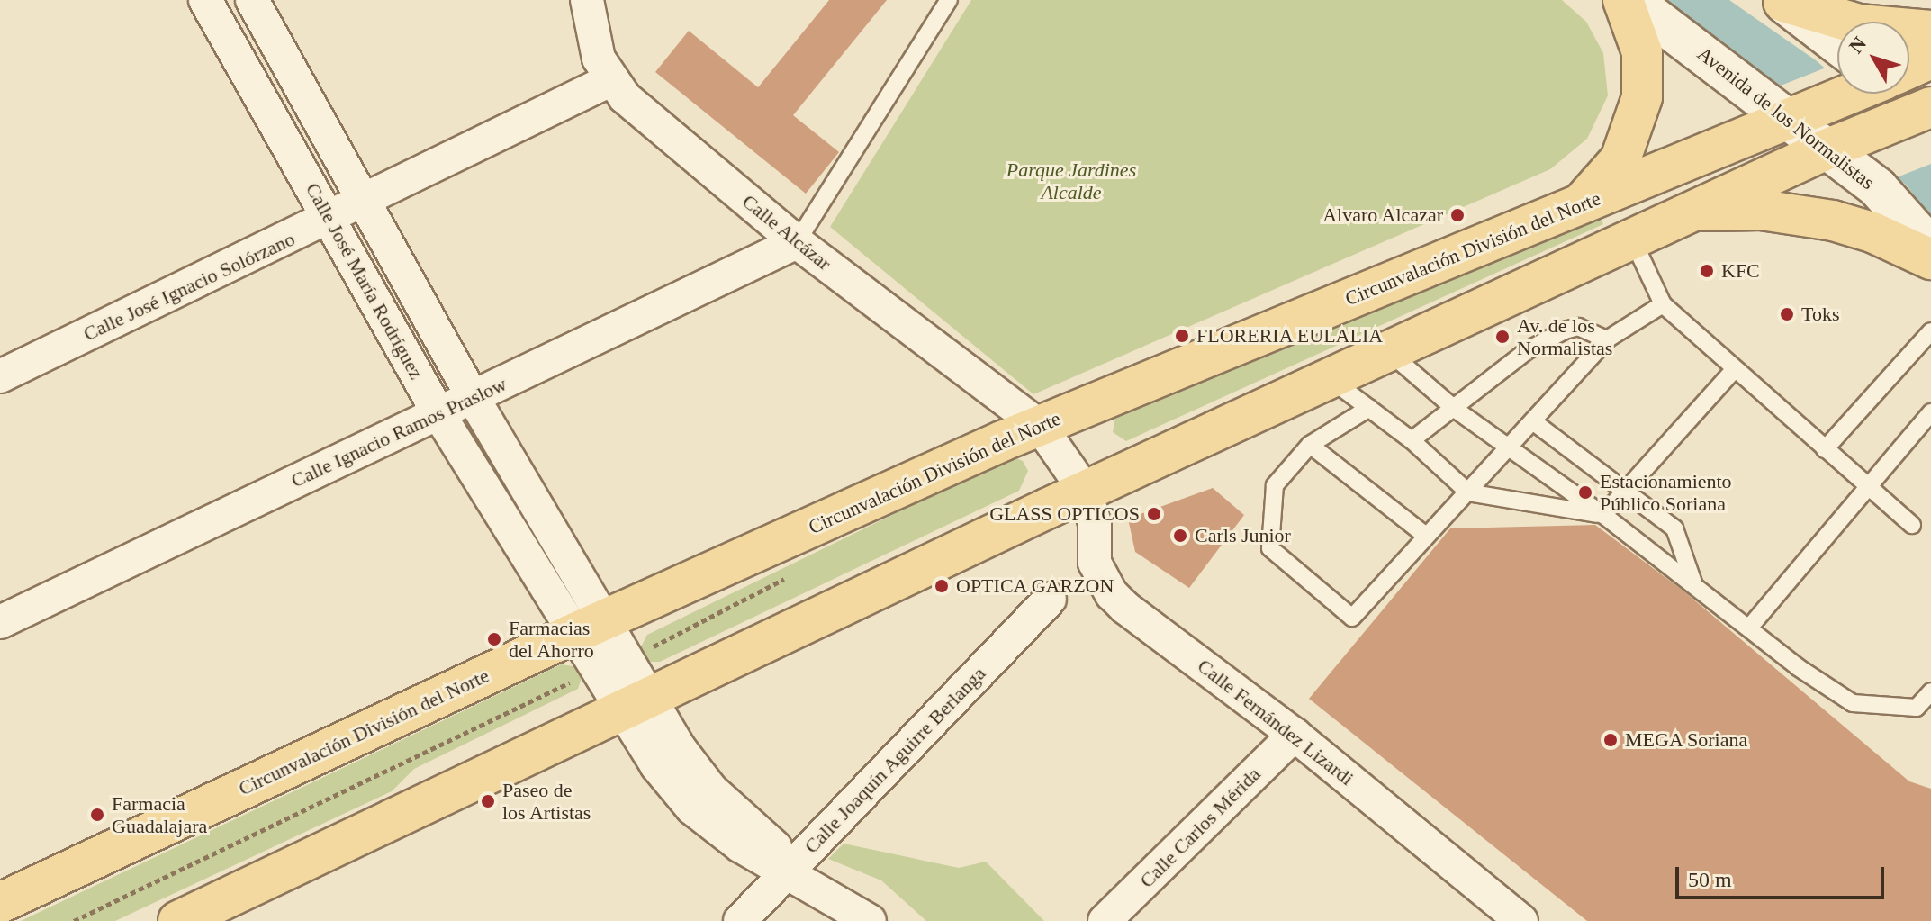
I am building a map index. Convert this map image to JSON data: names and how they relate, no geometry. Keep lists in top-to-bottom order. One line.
{"streets":{"main road":["Circunvalación División del Norte"],"street":["Avenida de los Normalistas","Calle Alcázar","Calle José María Rodríguez","Calle José Ignacio Solórzano","Calle Ignacio Ramos Praslow","Calle Fernández Lizardi","Calle Joaquín Aguirre Berlanga","Calle Carlos Mérida"]},"crossings":[["Avenida de los Normalistas","Circunvalación División del Norte"],["Calle Alcázar","Circunvalación División del Norte"],["Calle Alcázar","Calle José Ignacio Solórzano"],["Calle Alcázar","Calle Ignacio Ramos Praslow"],["Calle Alcázar","Calle Fernández Lizardi"],["Circunvalación División del Norte","Calle José María Rodríguez"],["Calle José María Rodríguez","Calle José Ignacio Solórzano"],["Calle José María Rodríguez","Calle Ignacio Ramos Praslow"],["Calle Fernández Lizardi","Calle Carlos Mérida"]],"parks":["Parque Jardines Alcalde"],"places":["Alvaro Alcazar","KFC","Toks","FLORERIA EULALIA","Av. de los Normalistas","Estacionamiento Público Soriana","GLASS OPTICOS","Carls Junior","OPTICA GARZON","Farmacias del Ahorro","MEGA Soriana","Paseo de los Artistas","Farmacia Guadalajara"],"scale_bar":"50 m","north":"top left"}
